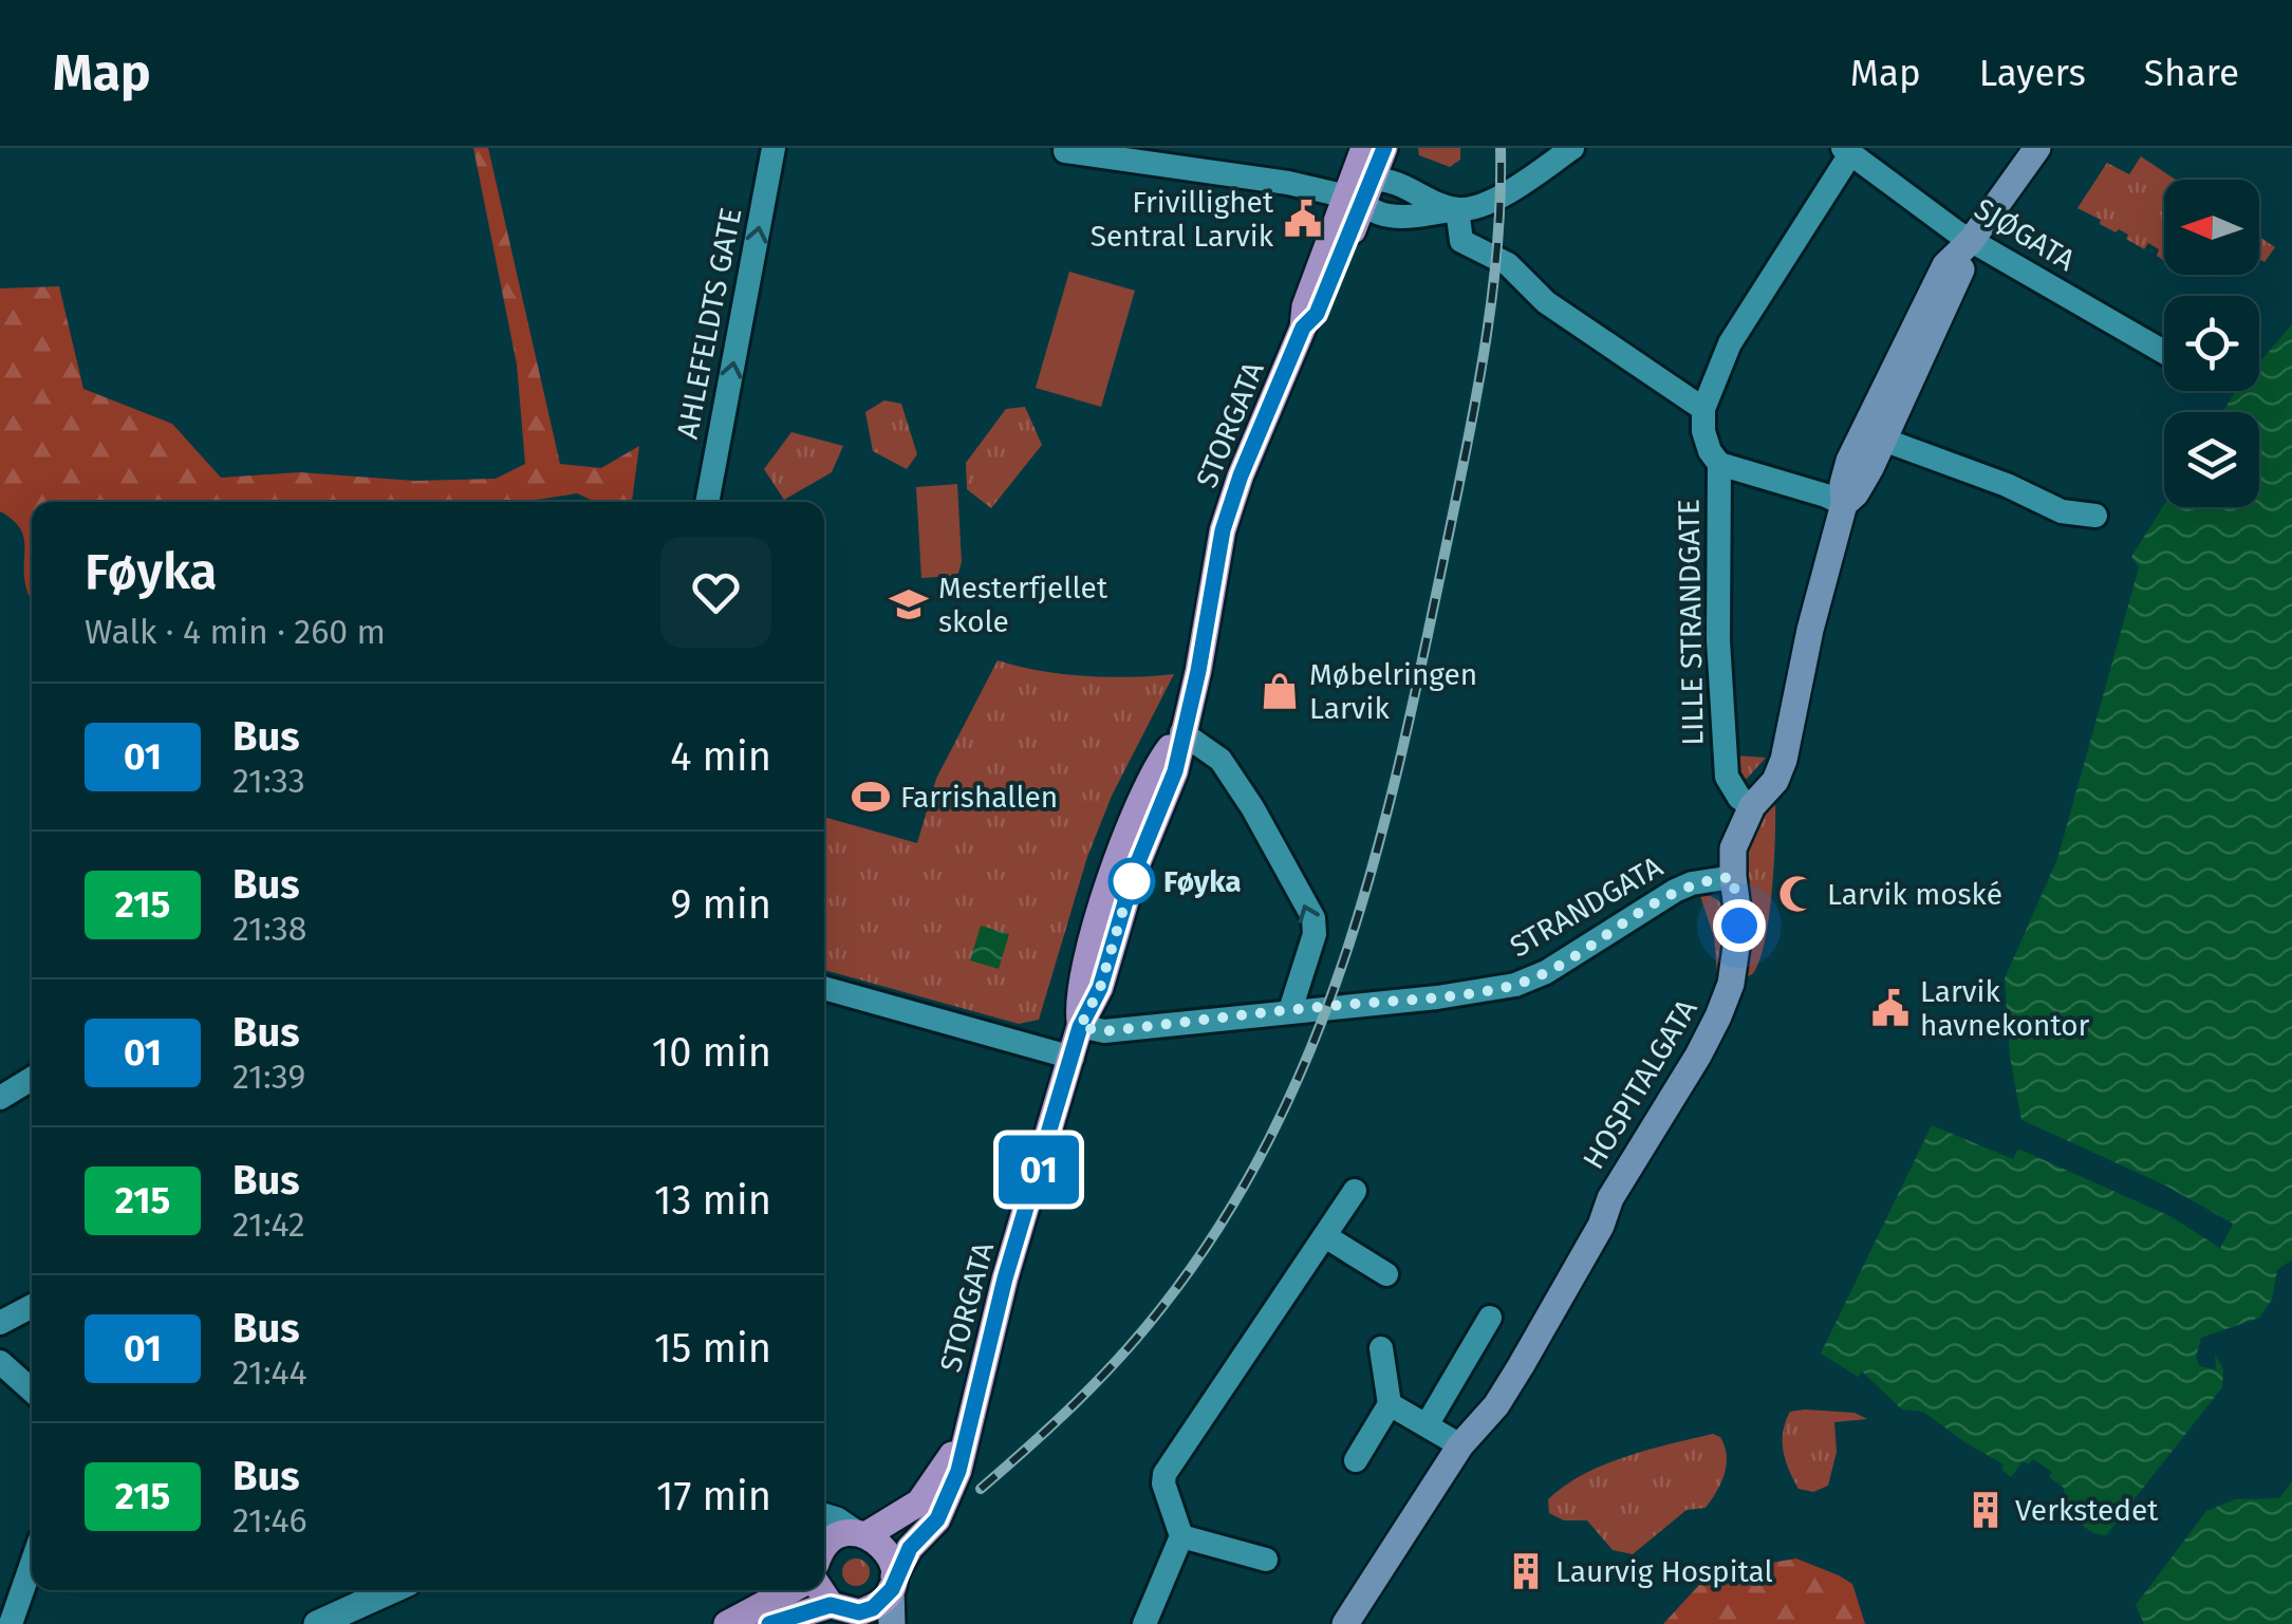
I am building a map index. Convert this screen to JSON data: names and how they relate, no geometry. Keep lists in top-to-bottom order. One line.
{"streets":{"main road":["STORGATA","HOSPITALGATA"],"street":["SJØGATA","AHLEFELDTS GATE","LILLE STRANDGATE","STRANDGATA"]},"crossings":[["STORGATA","STRANDGATA"],["STRANDGATA","HOSPITALGATA"]],"one_way":["AHLEFELDTS GATE"],"places":{"public building":["Frivillighet Sentral Larvik","Larvik havnekontor"],"school or university":["Mesterfjellet skole"],"shop":["Møbelringen Larvik"],"sports":["Farrishallen"],"other":["Føyka"],"mosque":["Larvik moské"],"building":["Verkstedet","Laurvig Hospital"]},"lines":["bus line 01"],"north":"left","page":{"header":"Map","nav":["Map","Layers","Share"],"on_map":"01","heading":["Føyka","Walk · 4 min · 260 m"],"list":[{"mark":"01","name":"Bus","note":"21:33","value":"4 min"},{"mark":"215","name":"Bus","note":"21:38","value":"9 min"},{"mark":"01","name":"Bus","note":"21:39","value":"10 min"},{"mark":"215","name":"Bus","note":"21:42","value":"13 min"},{"mark":"01","name":"Bus","note":"21:44","value":"15 min"},{"mark":"215","name":"Bus","note":"21:46","value":"17 min"}]}}
